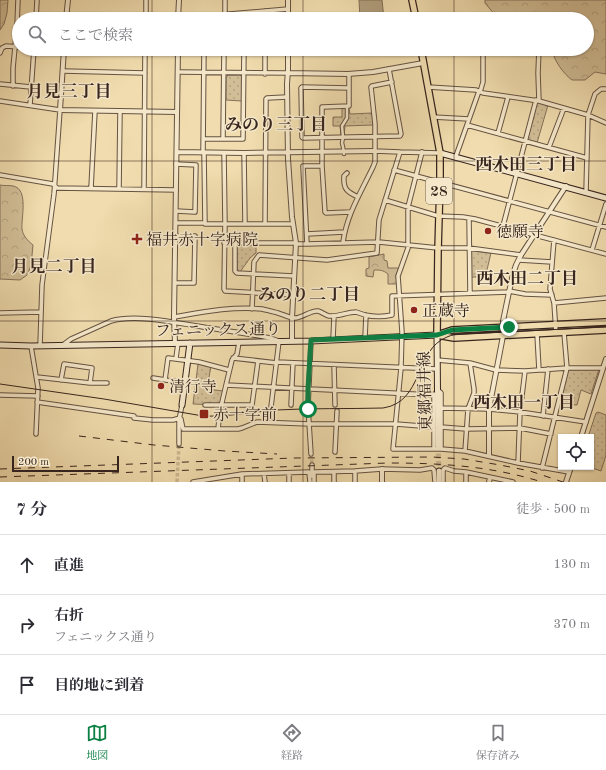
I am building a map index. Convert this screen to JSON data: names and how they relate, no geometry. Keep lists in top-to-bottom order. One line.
{"streets":{"main road":["28","フェニックス通り","東郷福井線"]},"crossings":[["28","フェニックス通り"],["28","東郷福井線"],["フェニックス通り","東郷福井線"]],"districts":["月見三丁目","みのり三丁目","西木田三丁目","月見二丁目","西木田二丁目","みのり二丁目","西木田一丁目"],"places":{"other":["徳願寺","正蔵寺","清行寺"],"health":["福井赤十字病院"],"transit":["赤十字前"]},"scale_bar":"200 m","page":{"search":"ここで検索","scale":"200 m","heading":["7 分","徒歩 · 500 m"],"list":[["直進","130 m"],["右折","フェニックス通り","370 m"],"目的地に到着"],"nav":["地図","経路","保存済み"]}}
